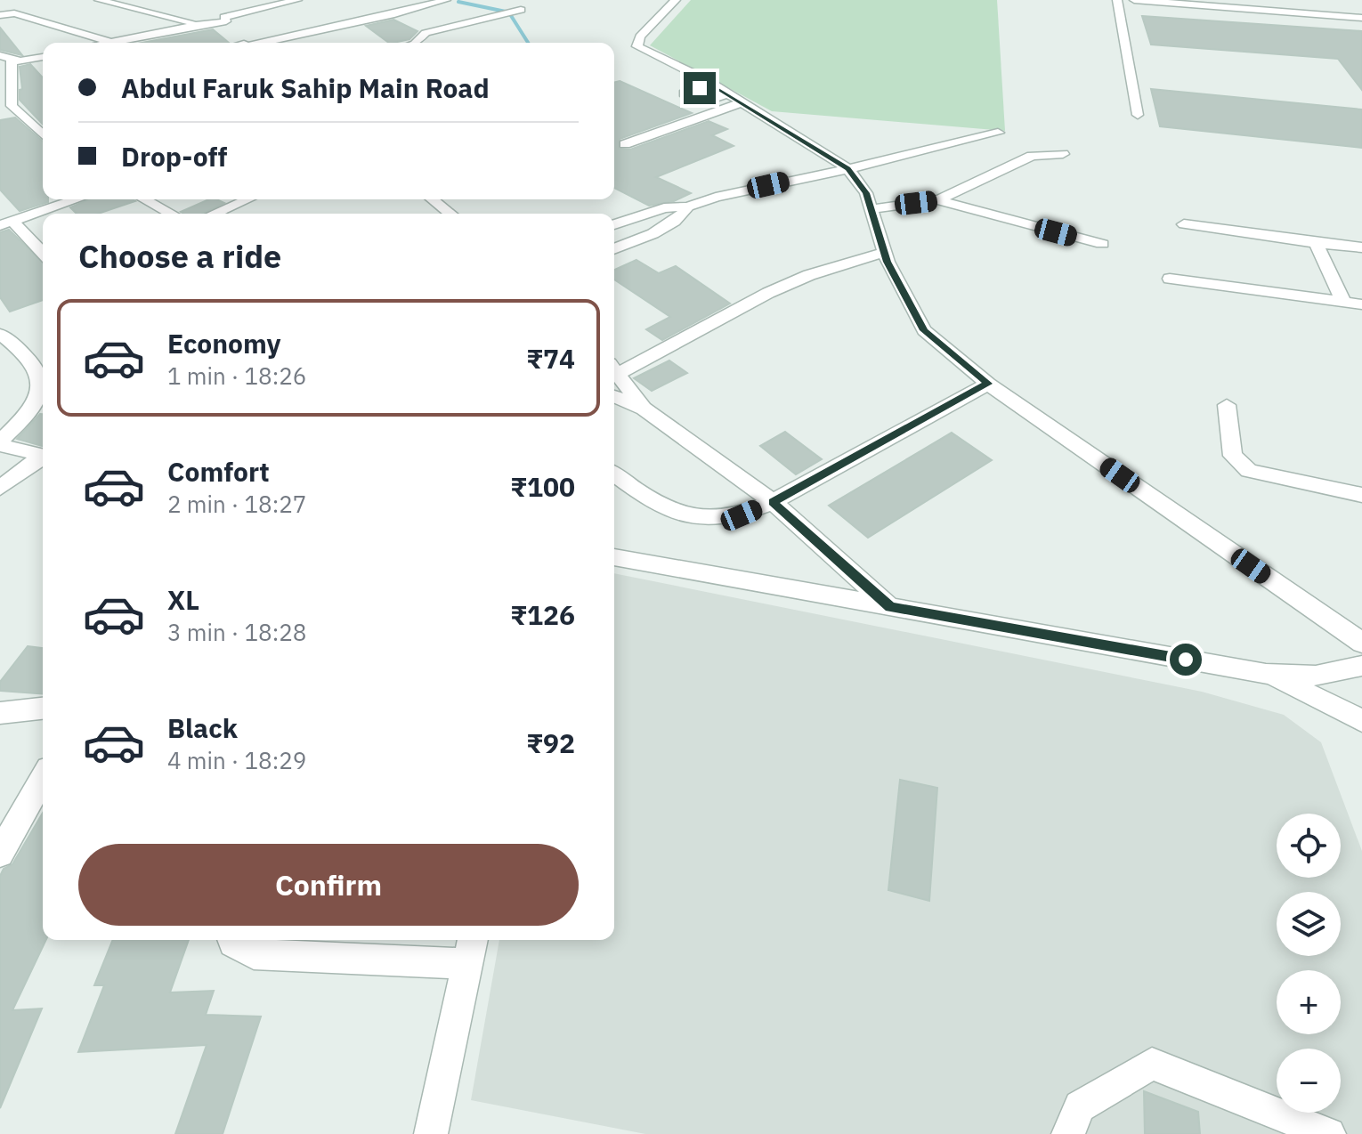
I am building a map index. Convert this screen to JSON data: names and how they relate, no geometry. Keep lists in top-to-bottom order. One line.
{"page":{"banner":["Abdul Faruk Sahip Main Road","Drop-off"],"heading":"Choose a ride","list":[{"name":"Economy","note":"1 min · 18:26","value":"₹74"},{"name":"Comfort","note":"2 min · 18:27","value":"₹100"},{"name":"XL","note":"3 min · 18:28","value":"₹126"},{"name":"Black","note":"4 min · 18:29","value":"₹92"}],"map_buttons":["+","−"],"buttons":"Confirm"}}
